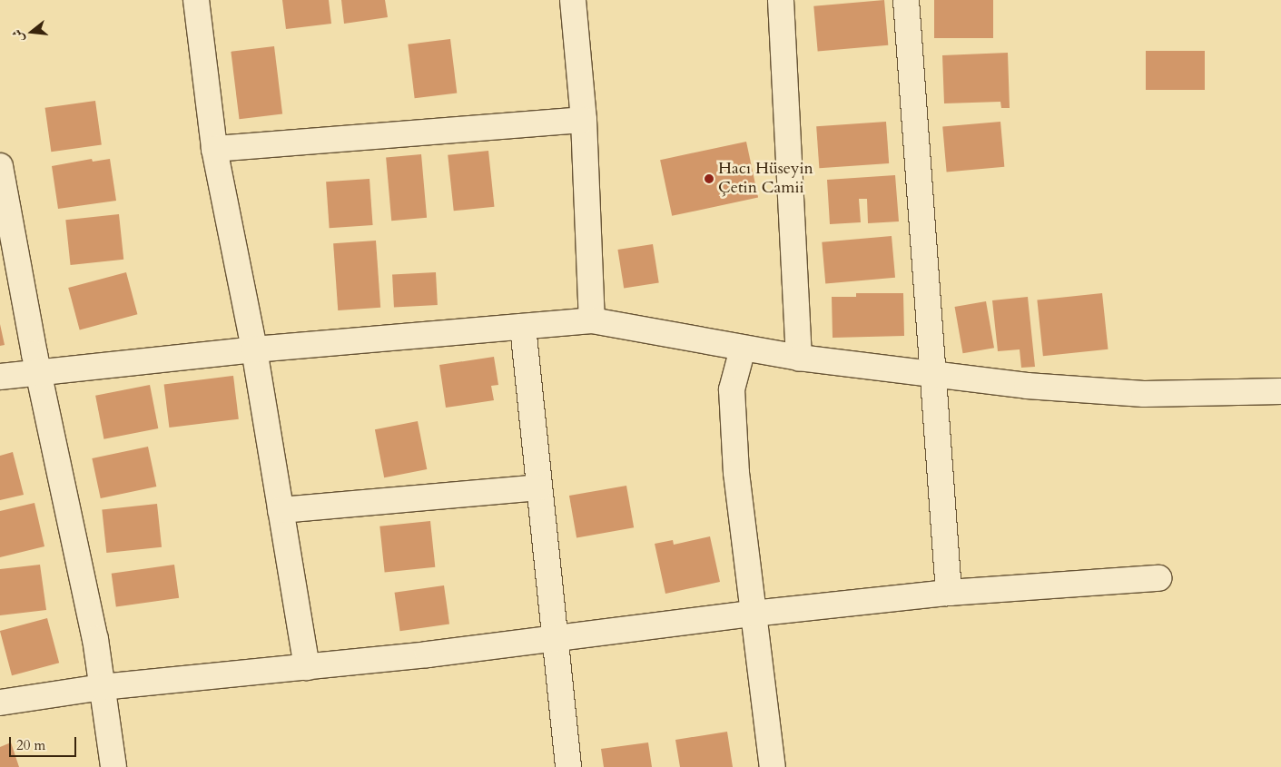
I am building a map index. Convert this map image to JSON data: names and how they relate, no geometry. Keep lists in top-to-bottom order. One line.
{"places":["Hacı Hüseyin Çetin Camii"],"scale_bar":"20 m","north":"left"}
